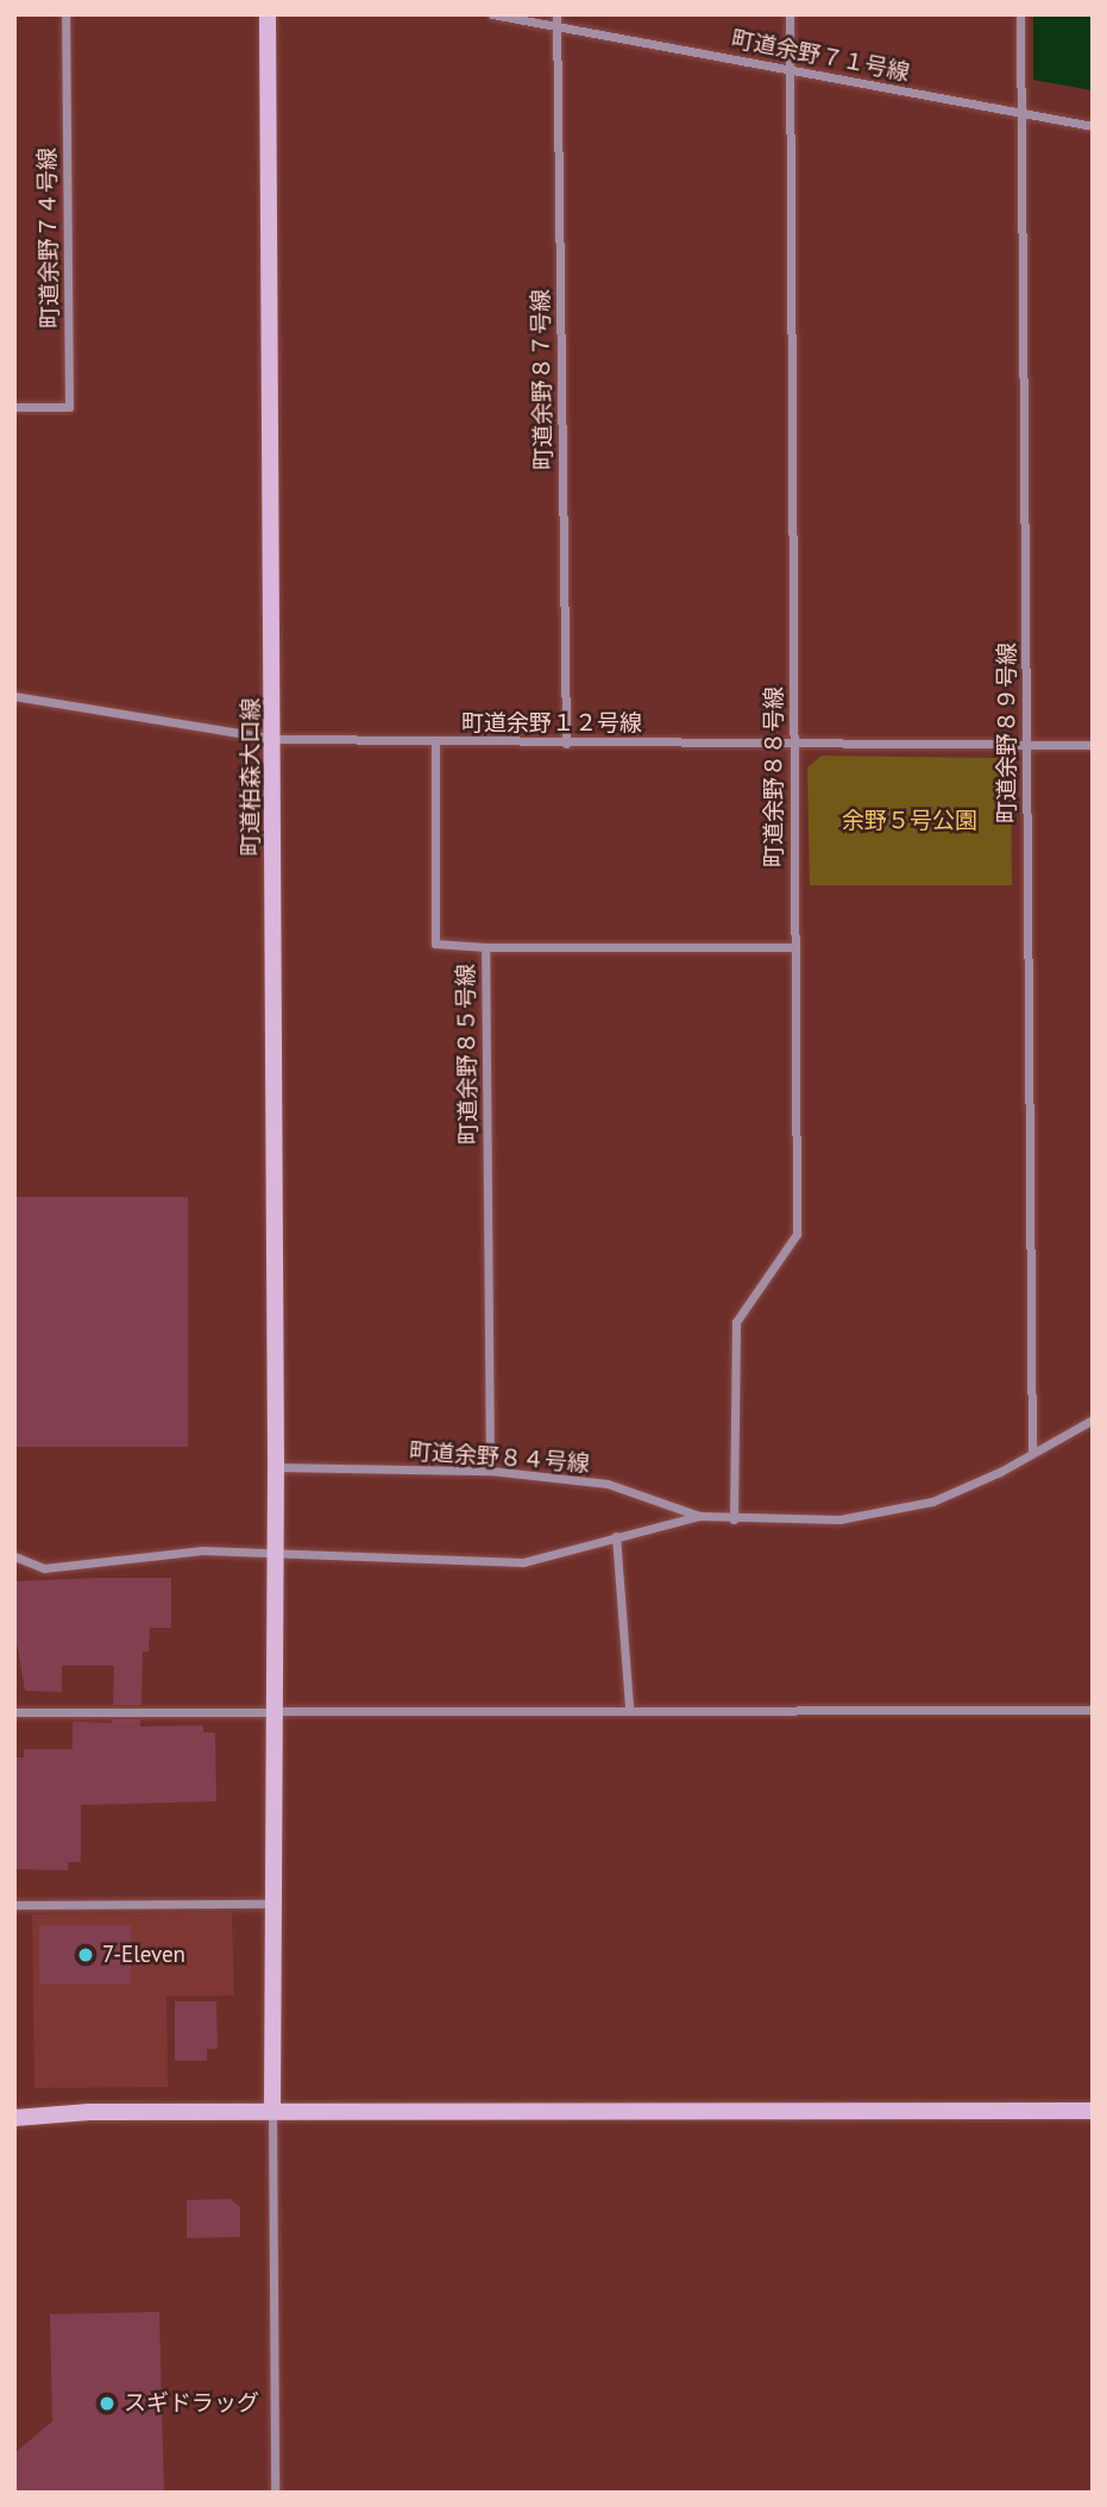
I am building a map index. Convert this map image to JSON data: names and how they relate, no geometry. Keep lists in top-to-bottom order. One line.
{"streets":{"street":["町道余野７１号線","町道余野７４号線","町道余野８７号線","町道余野１２号線","町道余野８９号線","町道柏森大口線","町道余野８８号線","町道余野８５号線","町道余野８４号線"]},"crossings":[["町道余野７１号線","町道余野８７号線"],["町道余野７１号線","町道余野８９号線"],["町道余野７１号線","町道余野８８号線"],["町道余野８７号線","町道余野１２号線"],["町道余野１２号線","町道余野８９号線"],["町道余野１２号線","町道柏森大口線"],["町道余野１２号線","町道余野８８号線"],["町道余野８９号線","町道余野８４号線"],["町道柏森大口線","町道余野８４号線"],["町道余野８８号線","町道余野８５号線"],["町道余野８８号線","町道余野８４号線"],["町道余野８５号線","町道余野８４号線"]],"parks":["余野５号公園"],"places":["7-Eleven","スギドラッグ"]}
